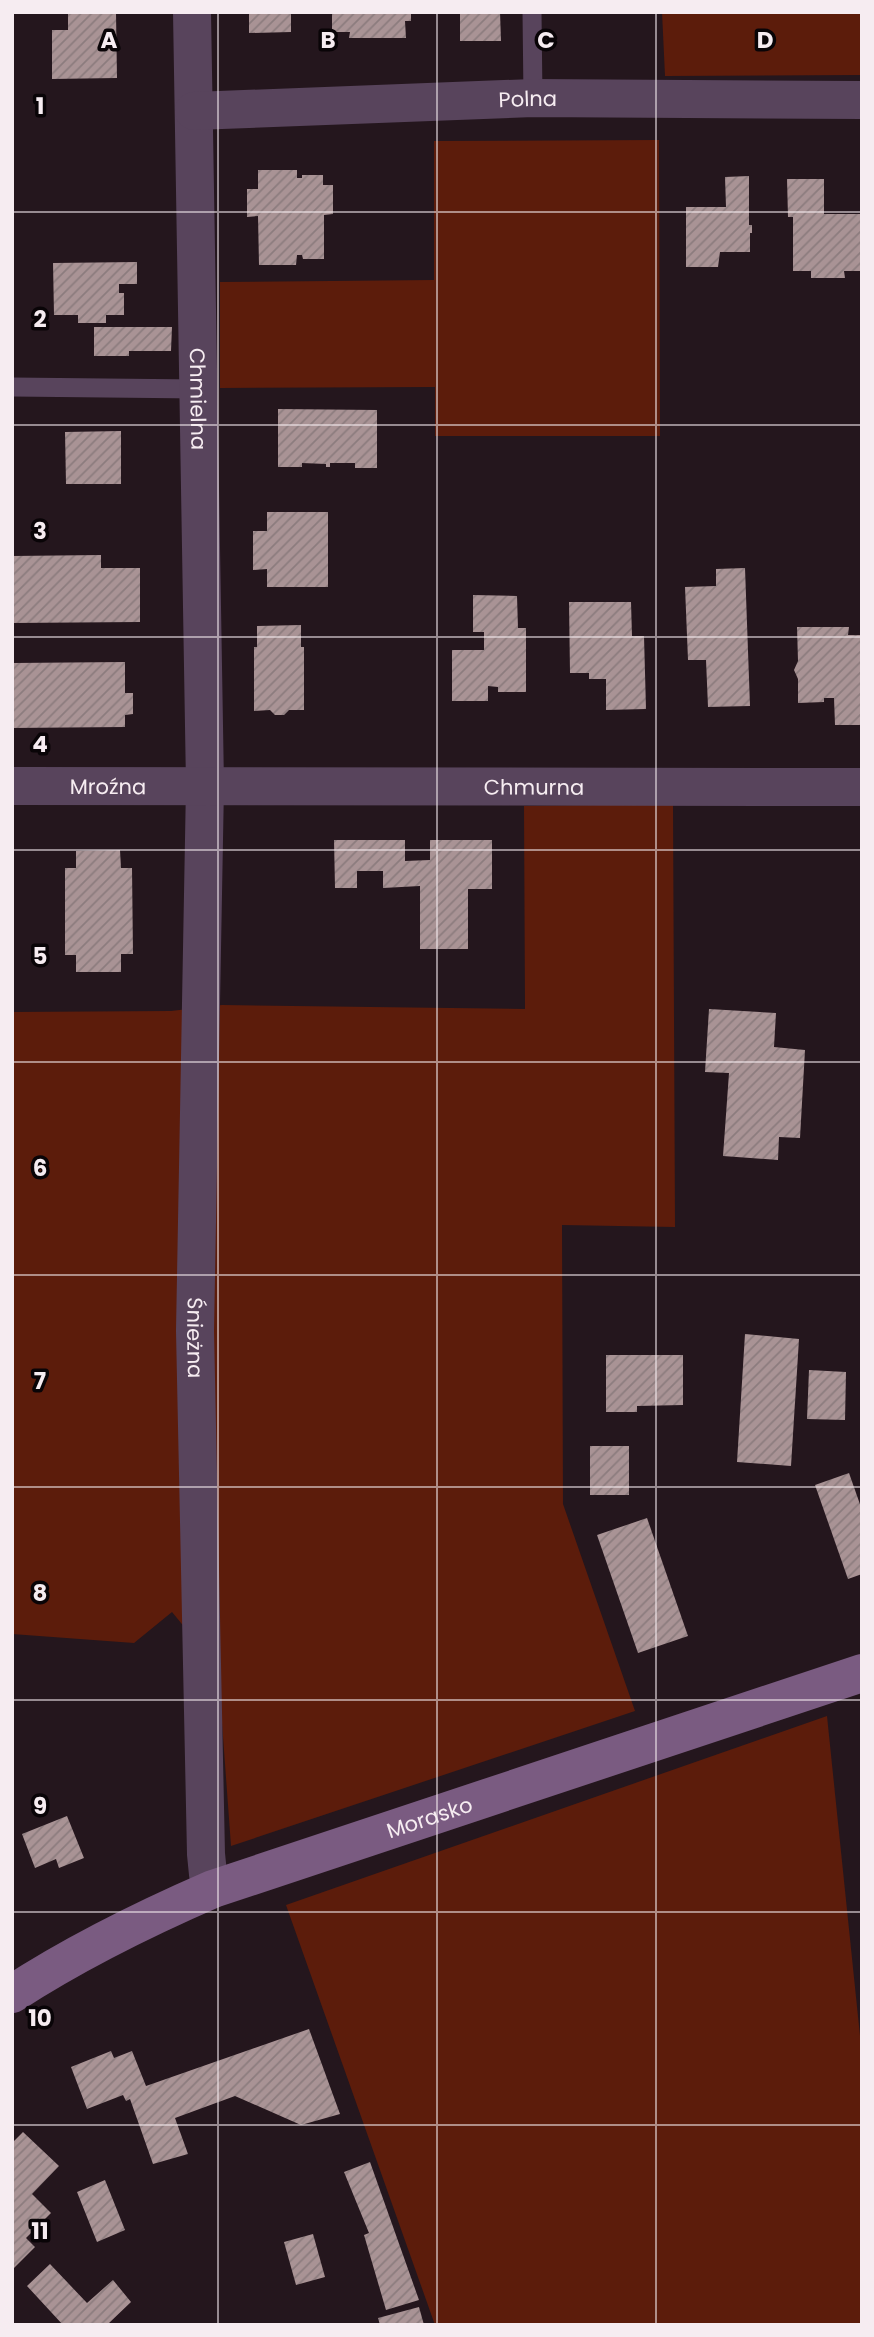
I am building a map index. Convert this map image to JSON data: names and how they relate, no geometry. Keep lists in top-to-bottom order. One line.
{"streets":{"street":["Polna","Chmielna","Mroźna","Chmurna","Śnieżna","Morasko"]},"crossings":[["Polna","Chmielna"],["Chmielna","Mroźna"],["Chmielna","Chmurna"],["Chmielna","Śnieżna"],["Mroźna","Chmurna"],["Mroźna","Śnieżna"],["Chmurna","Śnieżna"],["Śnieżna","Morasko"]],"grid":{"columns":["A","B","C","D"],"rows":["1","2","3","4","5","6","7","8","9","10","11"]}}
